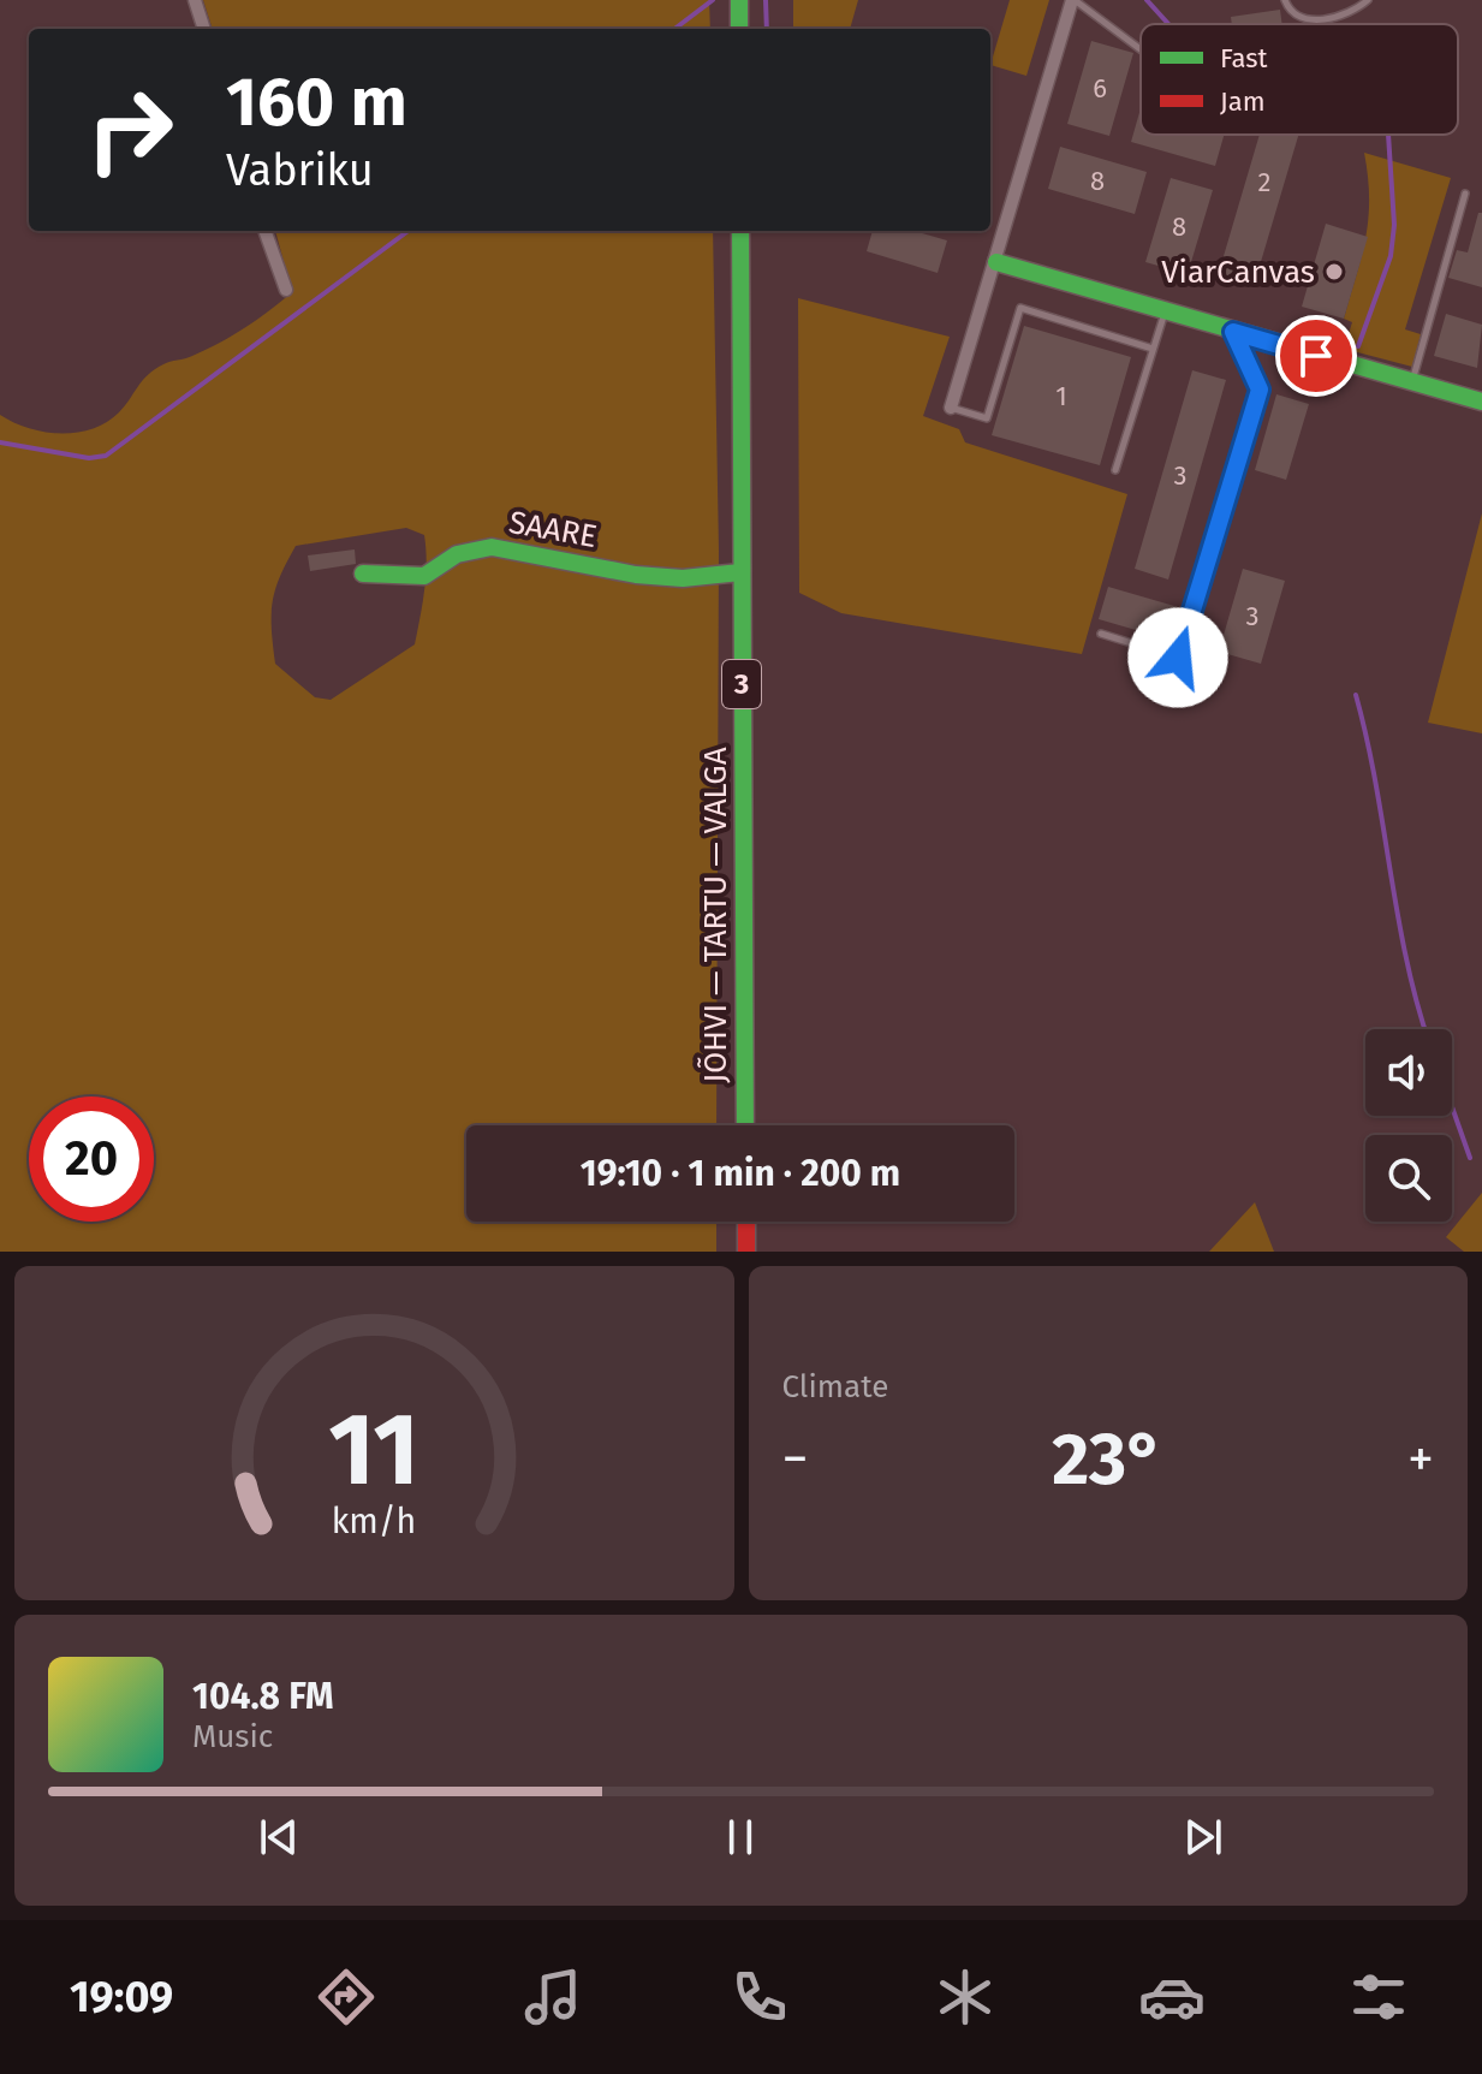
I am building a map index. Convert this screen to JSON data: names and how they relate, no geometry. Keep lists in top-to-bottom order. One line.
{"streets":{"main road":["SAARE","3","JÕHVI — TARTU — VALGA"]},"crossings":[["SAARE","JÕHVI — TARTU — VALGA"]],"places":["ViarCanvas"],"house_numbers":["6","8","2","8","1","3","3"],"legend":["Fast","Jam"],"page":{"turn":["160 m","Vabriku"],"limit":"20","trip":"19:10 · 1 min · 200 m","tile":"Climate","heat":["−","23°","+"],"song":["104.8 FM","Music"],"tabs":"19:09","gauge":["11","km/h"]}}
